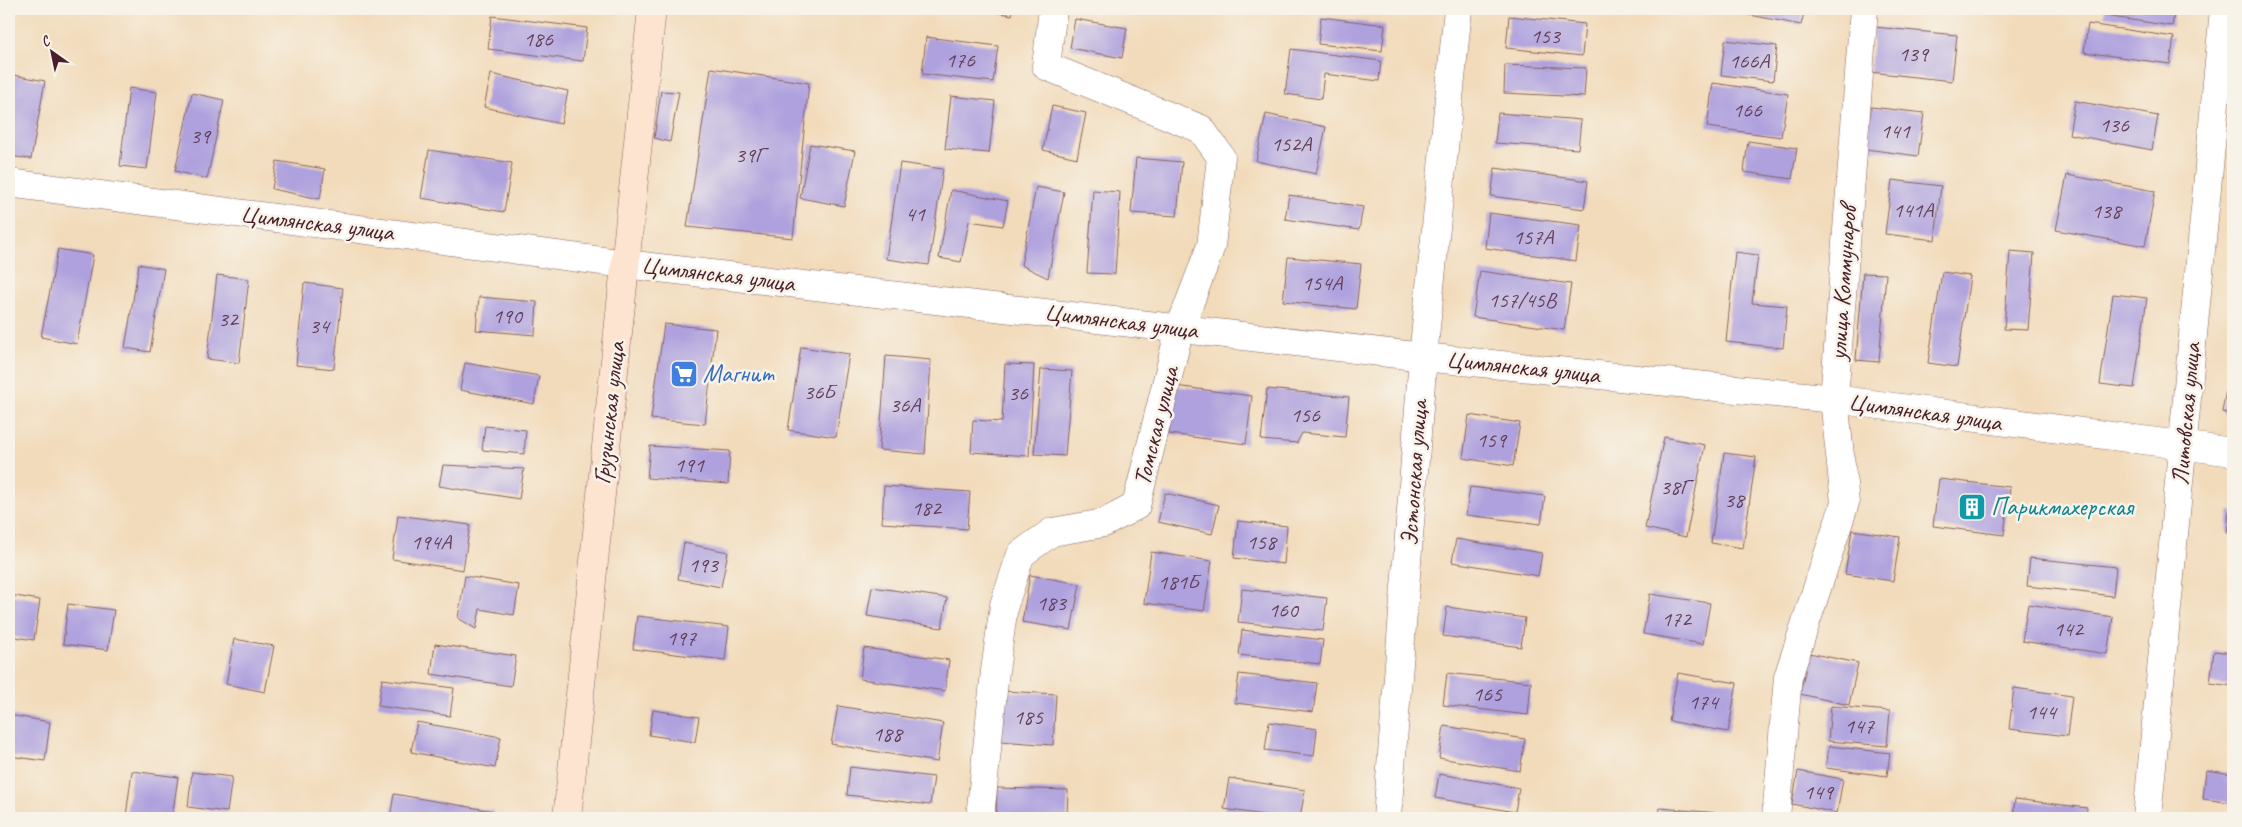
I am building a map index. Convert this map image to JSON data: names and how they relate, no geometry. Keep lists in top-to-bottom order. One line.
{"streets":{"main road":["Грузинская улица"],"street":["Цимлянская улица","улица Коммунаров","Литовская улица","Томская улица","Эстонская улица"]},"crossings":[["Цимлянская улица","улица Коммунаров"],["Цимлянская улица","Грузинская улица"],["Цимлянская улица","Литовская улица"],["Цимлянская улица","Томская улица"],["Цимлянская улица","Эстонская улица"]],"places":{"supermarket":["Магнит"],"building":["Парикмахерская"]},"house_numbers":["153","186","139","176","166А","166","136","141","39","152А","39Г","141А","138","41","157А","154А","157/45В","190","32","34","36Б","36","36А","156","159","191","38Г","38","182","194А","158","193","181Б","183","160","172","142","197","165","174","144","185","147","188","149"],"north":"top left"}
